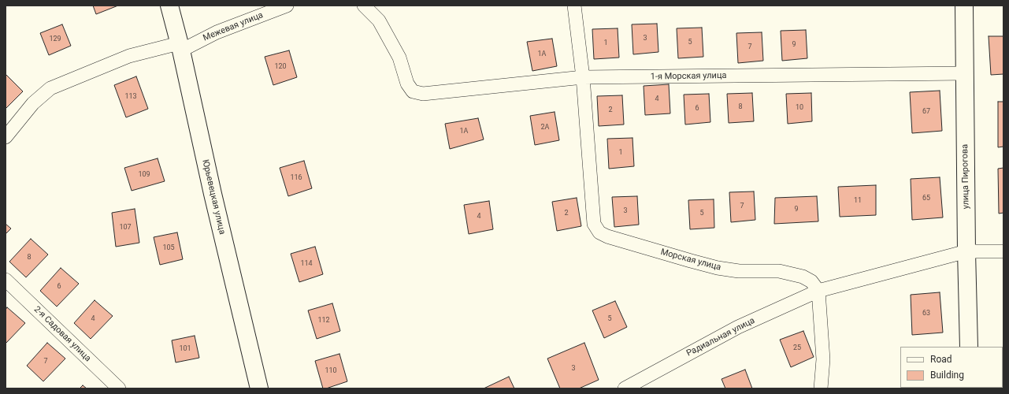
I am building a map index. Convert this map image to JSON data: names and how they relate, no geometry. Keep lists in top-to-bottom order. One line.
{"streets":{"main road":["улица Пирогова","Юрьевецкая улица"],"street":["Межевая улица","1-я Морская улица","Морская улица","2-я Садовая улица","Радиальная улица"]},"crossings":[["Межевая улица","Юрьевецкая улица"],["1-я Морская улица","улица Пирогова"],["1-я Морская улица","Морская улица"],["Морская улица","Радиальная улица"]],"house_numbers":["3","129","5","1","9","7","1А","120","113","4","8","10","6","2","67","2А","1А","1","109","116","65","11","7","9","3","2","5","4","107","105","8","114","6","63","4","5","112","25","101","7","3","110"],"legend":["Road","Building"]}
